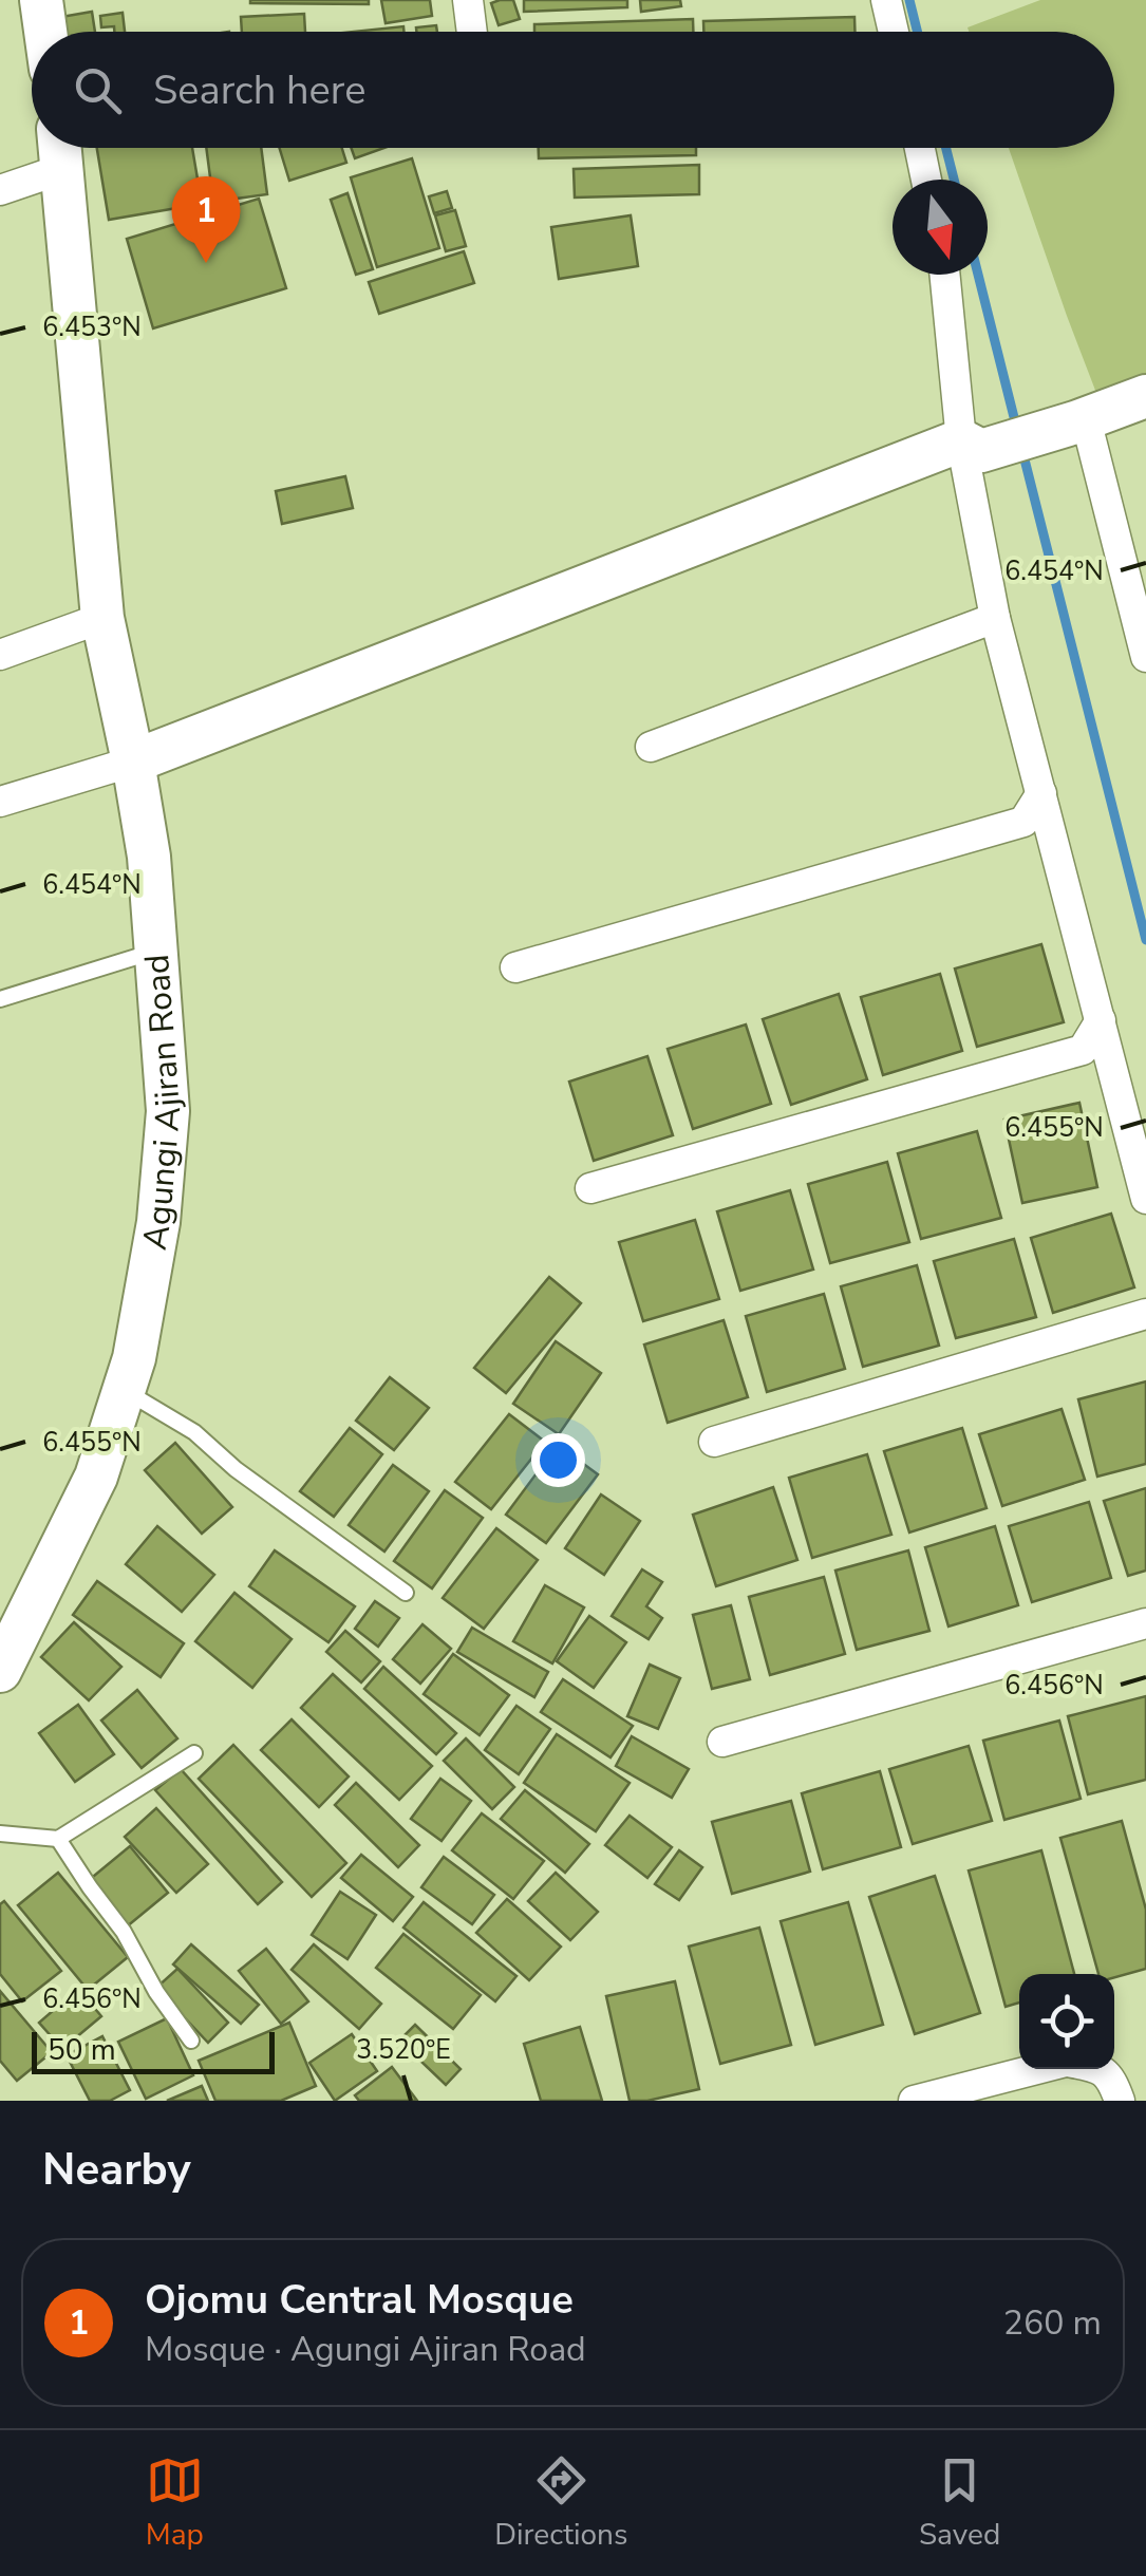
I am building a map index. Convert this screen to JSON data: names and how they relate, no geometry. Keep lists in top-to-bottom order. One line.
{"streets":{"street":["Agungi Ajiran Road"]},"scale_bar":"50 m","north":"bottom","page":{"search":"Search here","pins":"1","scale":"50 m","heading":"Nearby","list":[{"mark":"1","name":"Ojomu Central Mosque","note":"Mosque · Agungi Ajiran Road","value":"260 m"}],"nav":["Map","Directions","Saved"]},"coordinates":["6.453°N","6.454°N","6.455°N","6.456°N","3.520°E"]}
